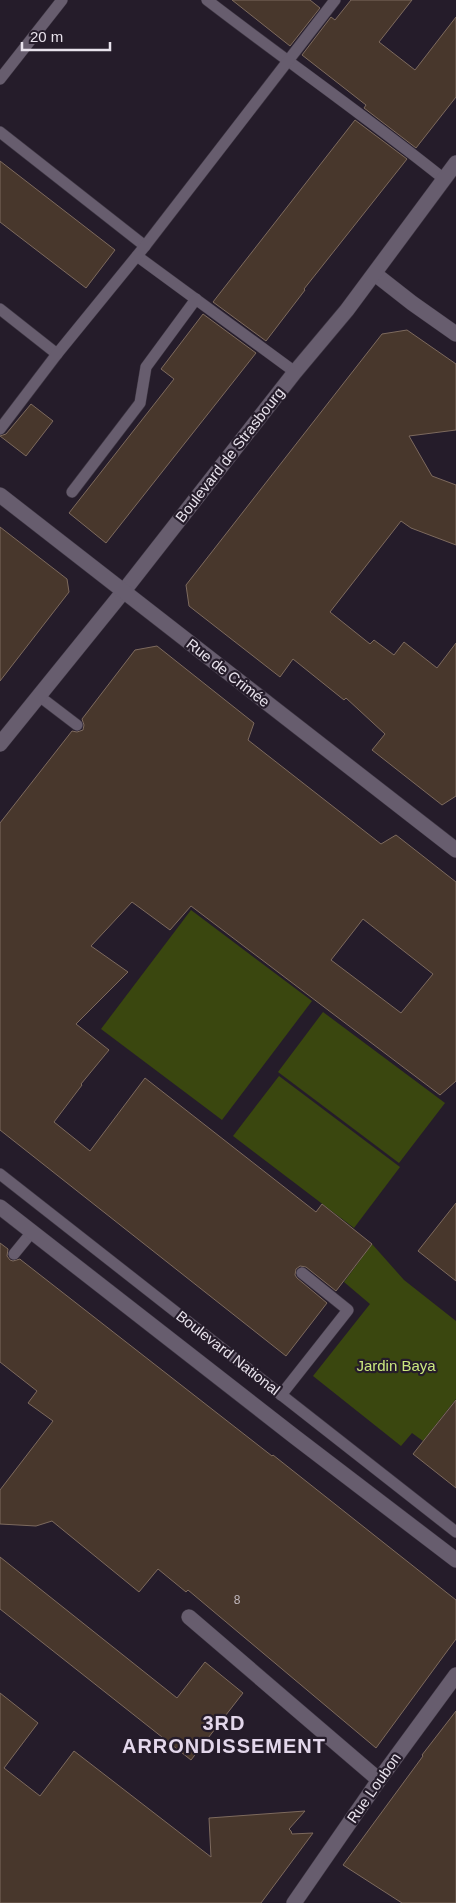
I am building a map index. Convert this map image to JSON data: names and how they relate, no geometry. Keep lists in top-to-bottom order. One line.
{"streets":{"street":["Boulevard de Strasbourg","Rue de Crimée","Boulevard National","Rue Loubon"]},"crossings":[["Boulevard de Strasbourg","Rue de Crimée"]],"districts":["3RD ARRONDISSEMENT"],"parks":["Jardin Baya"],"house_numbers":["8"],"scale_bar":"20 m"}
